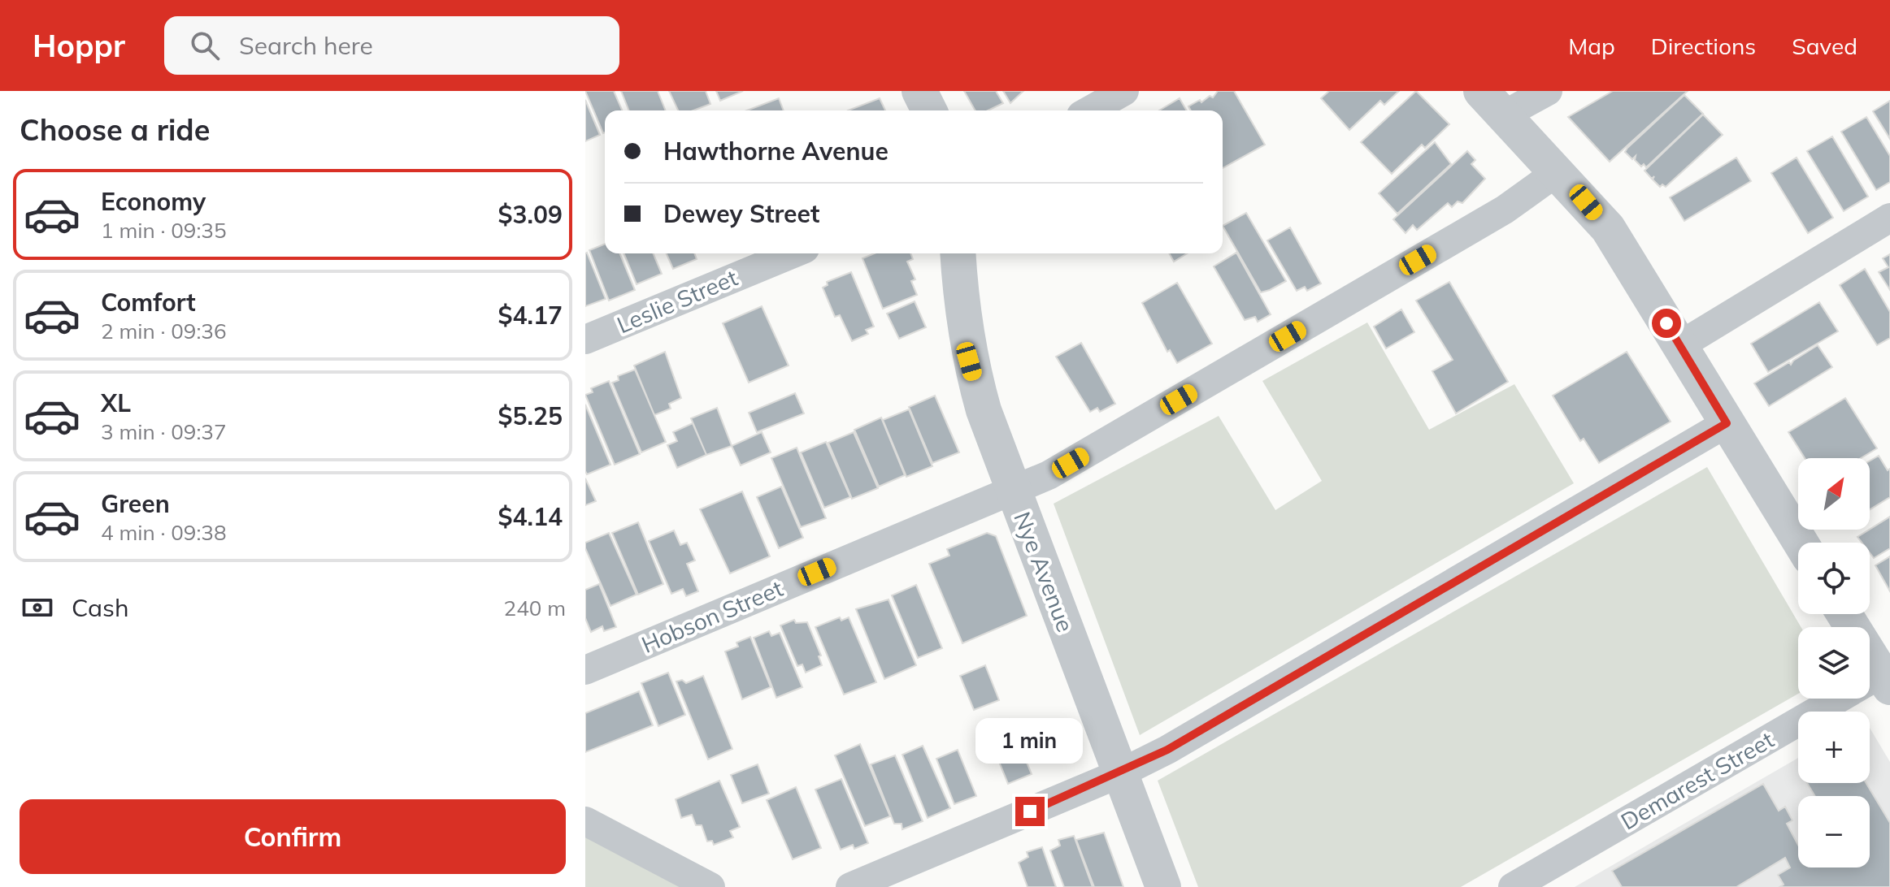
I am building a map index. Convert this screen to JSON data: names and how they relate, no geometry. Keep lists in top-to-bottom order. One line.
{"streets":{"street":["Leslie Street","Nye Avenue","Hobson Street","Demarest Street"]},"crossings":[["Nye Avenue","Hobson Street"]],"north":"top right","page":{"header":"Hoppr","search":"Search here","nav":["Map","Directions","Saved"],"heading":"Choose a ride","banner":["Hawthorne Avenue","Dewey Street"],"list":[{"name":"Economy","note":"1 min · 09:35","value":"$3.09"},{"name":"Comfort","note":"2 min · 09:36","value":"$4.17"},{"name":"XL","note":"3 min · 09:37","value":"$5.25"},{"name":"Green","note":"4 min · 09:38","value":"$4.14"}],"map_buttons":["+","−"],"pay":["Cash","240 m"],"bubble":"1 min","buttons":"Confirm"}}
